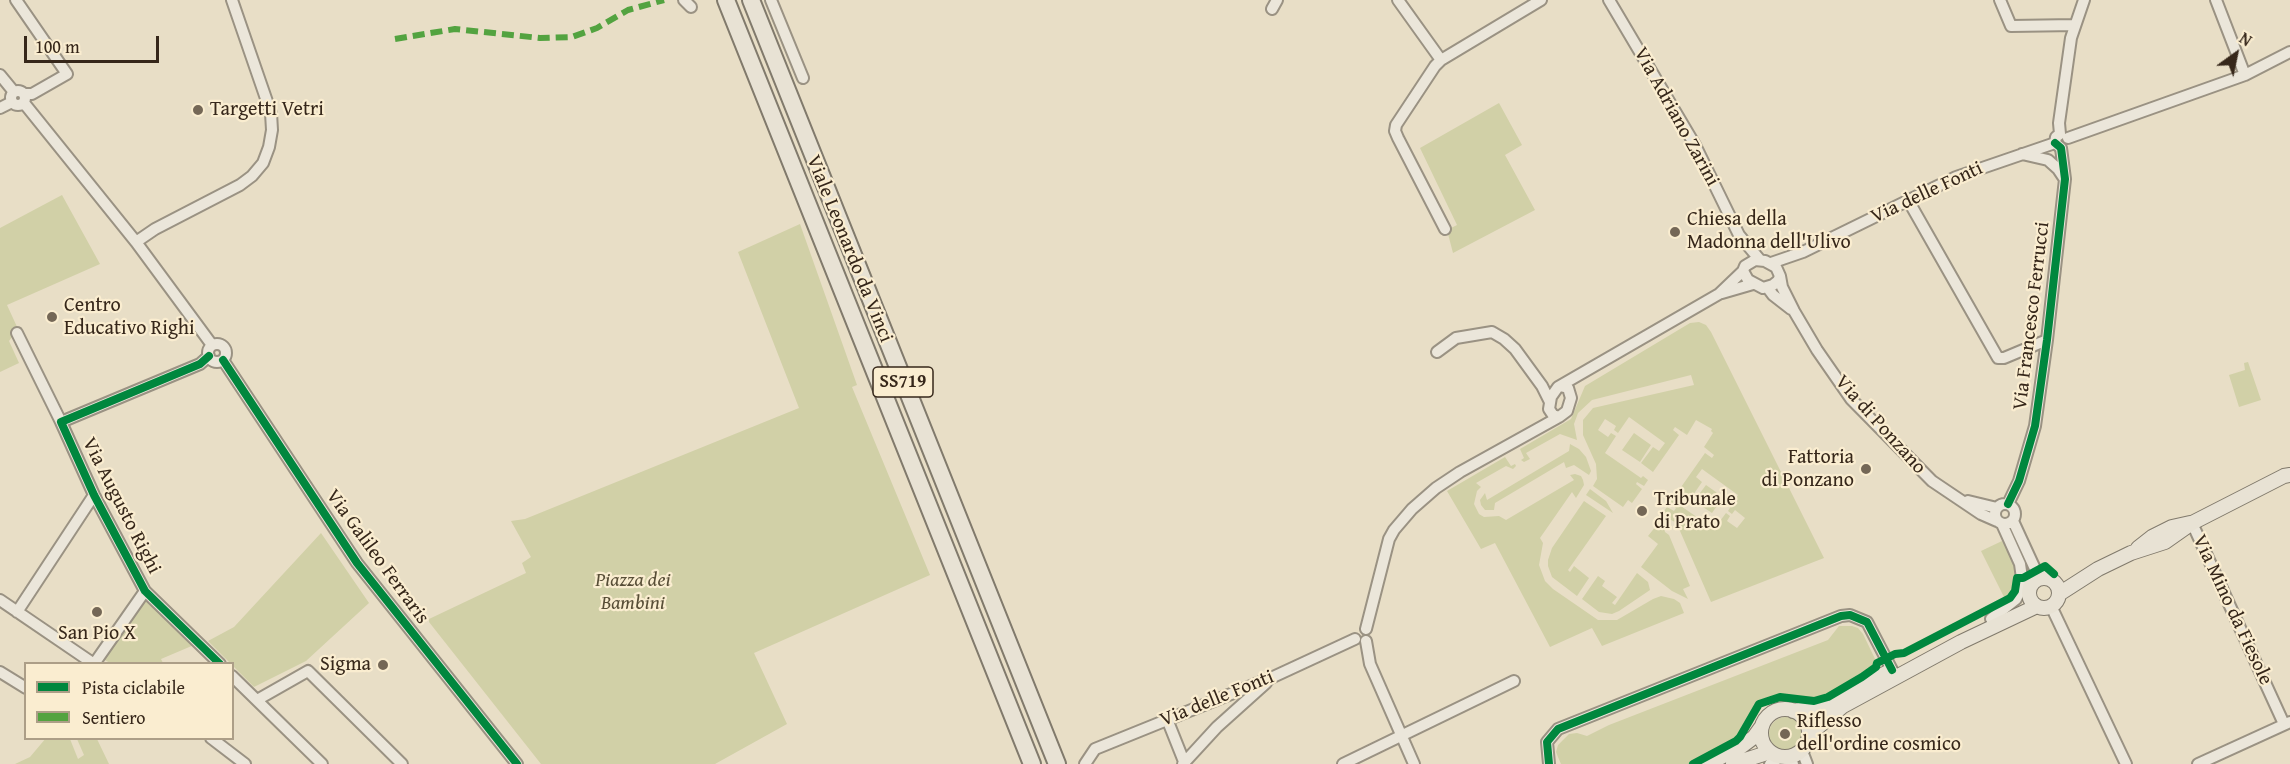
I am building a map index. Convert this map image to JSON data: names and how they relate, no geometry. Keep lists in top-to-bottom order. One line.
{"streets":{"highway":["Viale Leonardo da Vinci","SS719"],"street":["Via Adriano Zarini","Via delle Fonti","Via Francesco Ferrucci","Via di Ponzano","Via Augusto Righi","Via Galileo Ferraris","Via Mino da Fiesole"]},"crossings":[["Via delle Fonti","Via Francesco Ferrucci"],["Via delle Fonti","Via di Ponzano"],["Via Francesco Ferrucci","Via di Ponzano"],["Via Augusto Righi","Via Galileo Ferraris"]],"parks":["Piazza dei Bambini"],"places":["Targetti Vetri","Chiesa della Madonna dell'Ulivo","Centro Educativo Righi","Fattoria di Ponzano","Tribunale di Prato","San Pio X","Sigma","Riflesso dell'ordine cosmico"],"legend":["Pista ciclabile","Sentiero"],"scale_bar":"100 m","north":"top right"}
